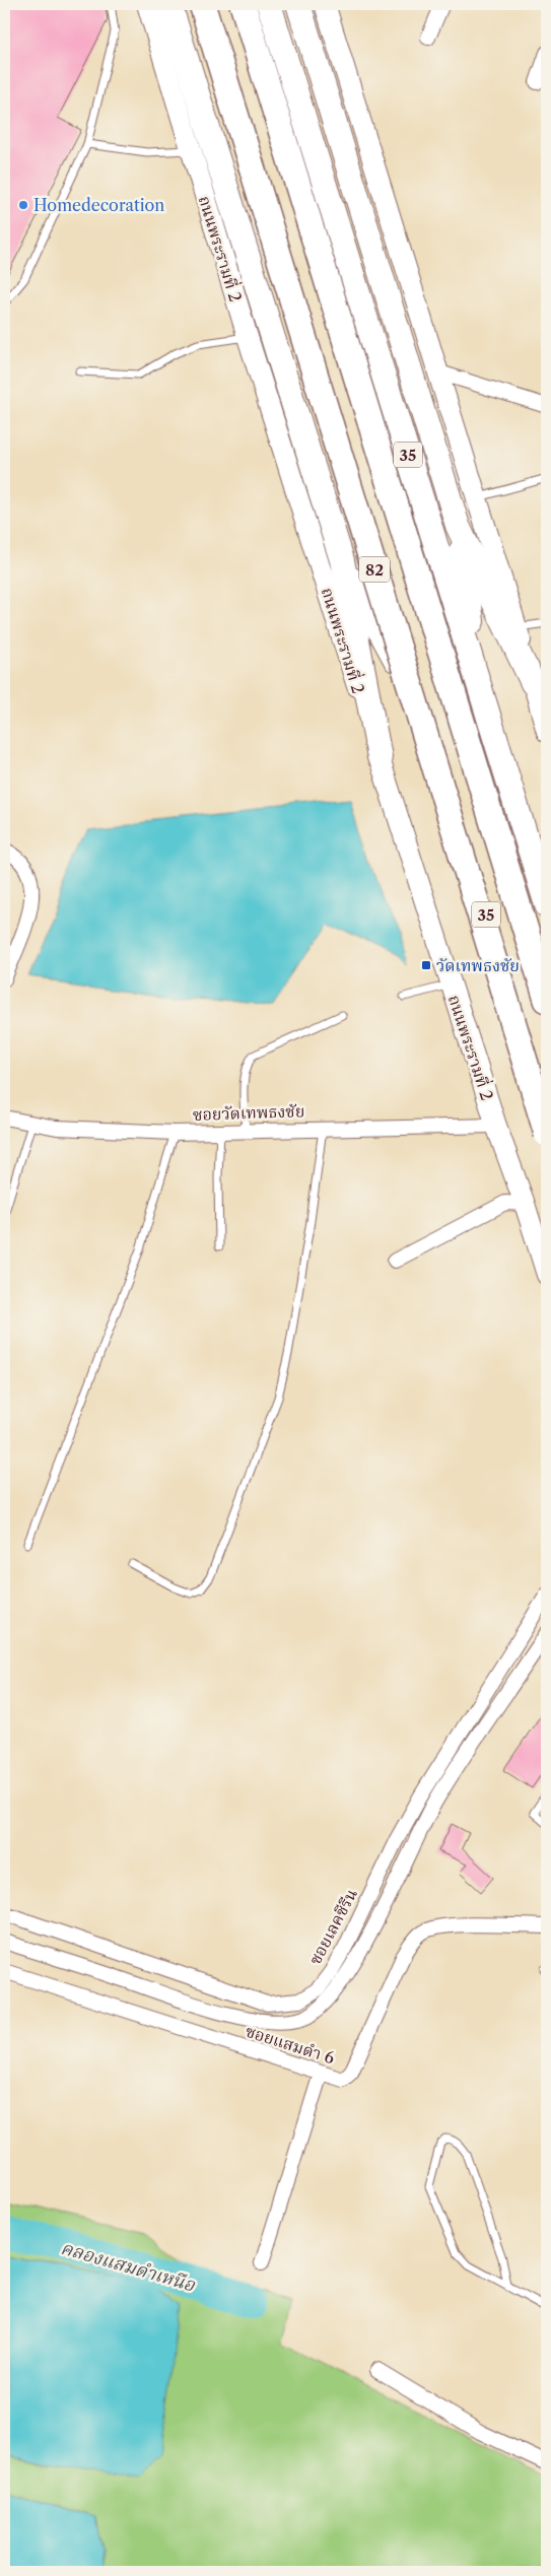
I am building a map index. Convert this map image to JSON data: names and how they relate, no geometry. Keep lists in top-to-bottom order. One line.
{"streets":{"highway":["35","82"],"main road":["ถนนพระรามที่ 2"],"street":["ซอยวัดเทพธงชัย","ซอยเลคซีรีน","ซอยแสมดำ 6"]},"crossings":[["ถนนพระรามที่ 2","ซอยวัดเทพธงชัย"]],"water":["คลองแสมดำเหนือ"],"places":{"other":["Homedecoration"],"transit":["วัดเทพธงชัย"]}}
